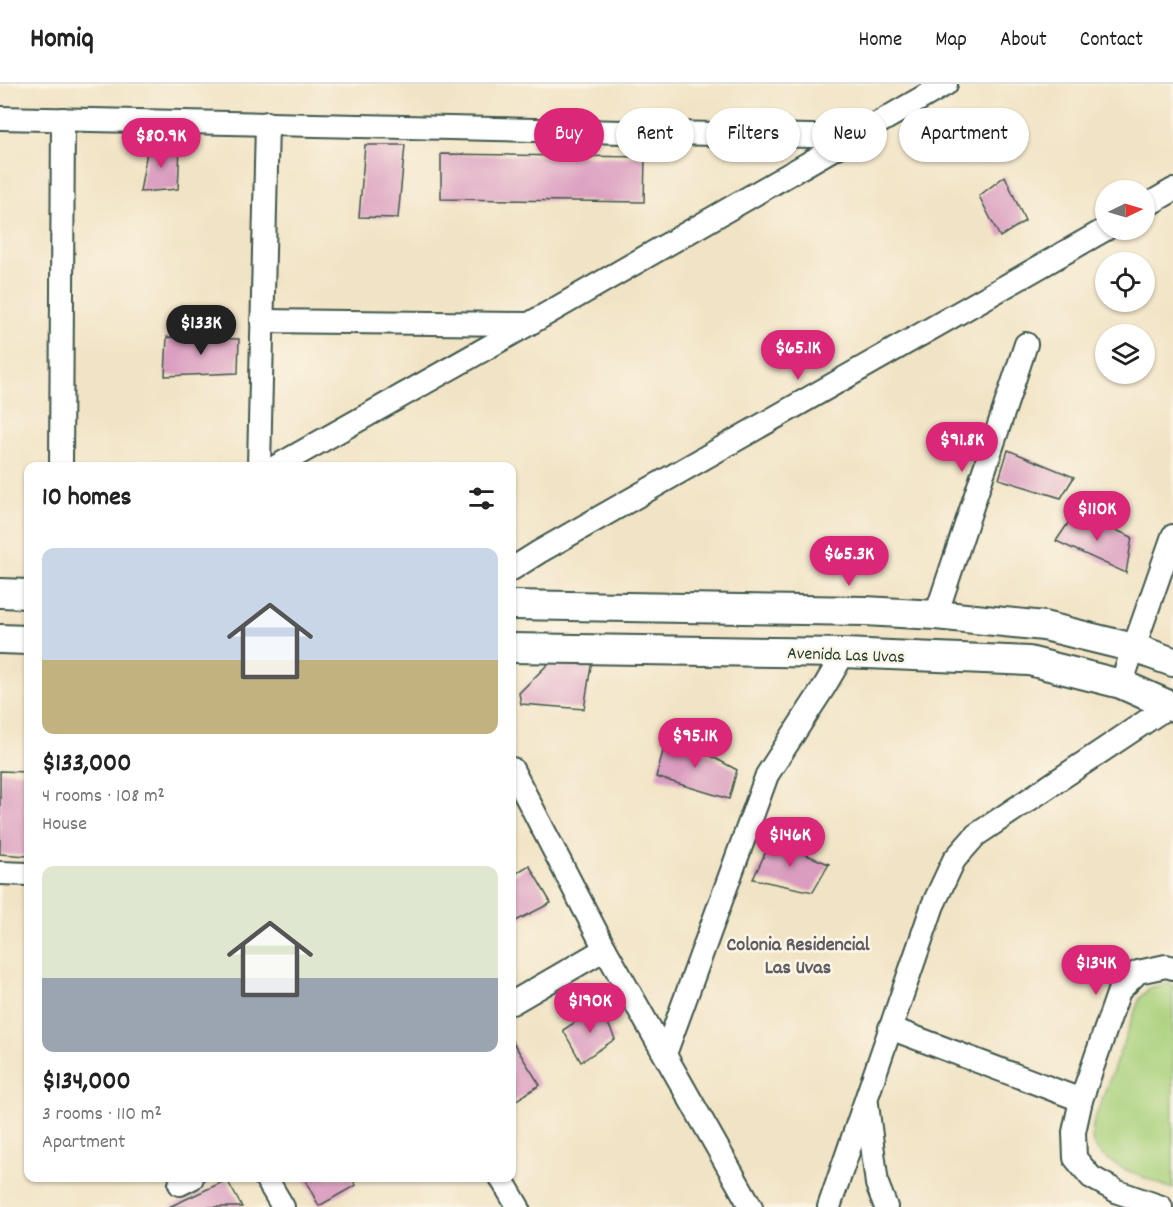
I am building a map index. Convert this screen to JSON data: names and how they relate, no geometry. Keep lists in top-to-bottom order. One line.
{"streets":{"street":["Avenida Las Uvas"]},"districts":["Colonia Residencial Las Uvas"],"north":"right","page":{"header":"Homiq","nav":["Home","Map","About","Contact"],"chip":["Buy","Rent","Filters","New","Apartment"],"price":["$80.9K","$133K","$65.1K","$91.8K","$110K","$65.3K","$95.1K","$146K","$134K","$190K"],"heading":"10 homes","list":[{"name":"$133,000","note":"4 rooms · 108 m² · House"},{"name":"$134,000","note":"3 rooms · 110 m² · Apartment"}]}}
